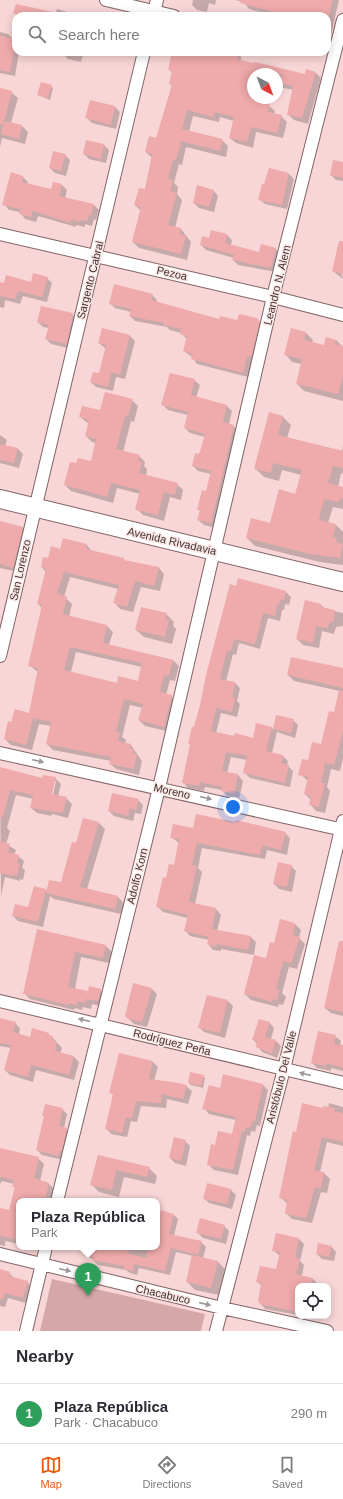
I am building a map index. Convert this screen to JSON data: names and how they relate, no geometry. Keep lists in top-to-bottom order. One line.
{"streets":{"main road":["Avenida Rivadavia"],"street":["Pezoa","Sargento Cabral","Leandro N. Alem","San Lorenzo","Moreno","Adolfo Korn","Rodríguez Peña","Aristóbulo Del Valle","Chacabuco"]},"crossings":[["Pezoa","Sargento Cabral"],["Pezoa","Leandro N. Alem"],["Sargento Cabral","Avenida Rivadavia"],["Sargento Cabral","San Lorenzo"],["Leandro N. Alem","Avenida Rivadavia"],["Leandro N. Alem","Adolfo Korn"],["Avenida Rivadavia","San Lorenzo"],["Avenida Rivadavia","Adolfo Korn"],["Moreno","Adolfo Korn"],["Moreno","Aristóbulo Del Valle"],["Adolfo Korn","Rodríguez Peña"],["Rodríguez Peña","Aristóbulo Del Valle"],["Aristóbulo Del Valle","Chacabuco"]],"one_way":["Moreno","Rodríguez Peña","Chacabuco"],"north":"bottom right","page":{"search":"Search here","popup":["Plaza República","Park"],"pins":"1","heading":"Nearby","list":[{"mark":"1","name":"Plaza República","note":"Park · Chacabuco","value":"290 m"}],"nav":["Map","Directions","Saved"]}}
